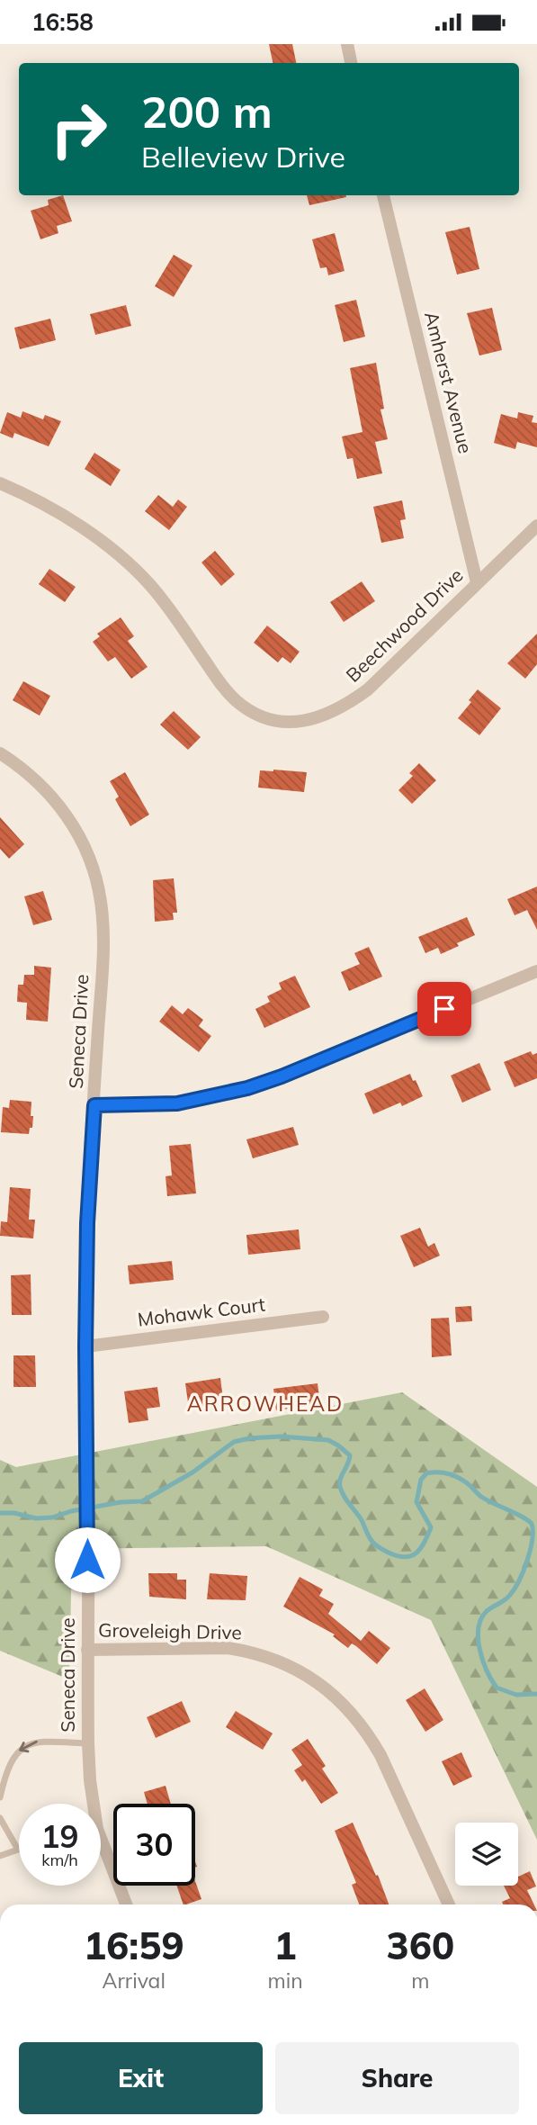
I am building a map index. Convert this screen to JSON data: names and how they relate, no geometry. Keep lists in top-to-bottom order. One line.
{"streets":{"street":["Amherst Avenue","Beechwood Drive","Seneca Drive","Mohawk Court","Groveleigh Drive"]},"crossings":[["Amherst Avenue","Beechwood Drive"],["Seneca Drive","Mohawk Court"],["Seneca Drive","Groveleigh Drive"]],"districts":["ARROWHEAD"],"page":{"status":"16:58","turn":["200 m","Belleview Drive"],"speed":"19 km/h","limit":"30","eta":["16:59","Arrival","1","min","360","m"],"buttons":["Exit","Share"]}}
